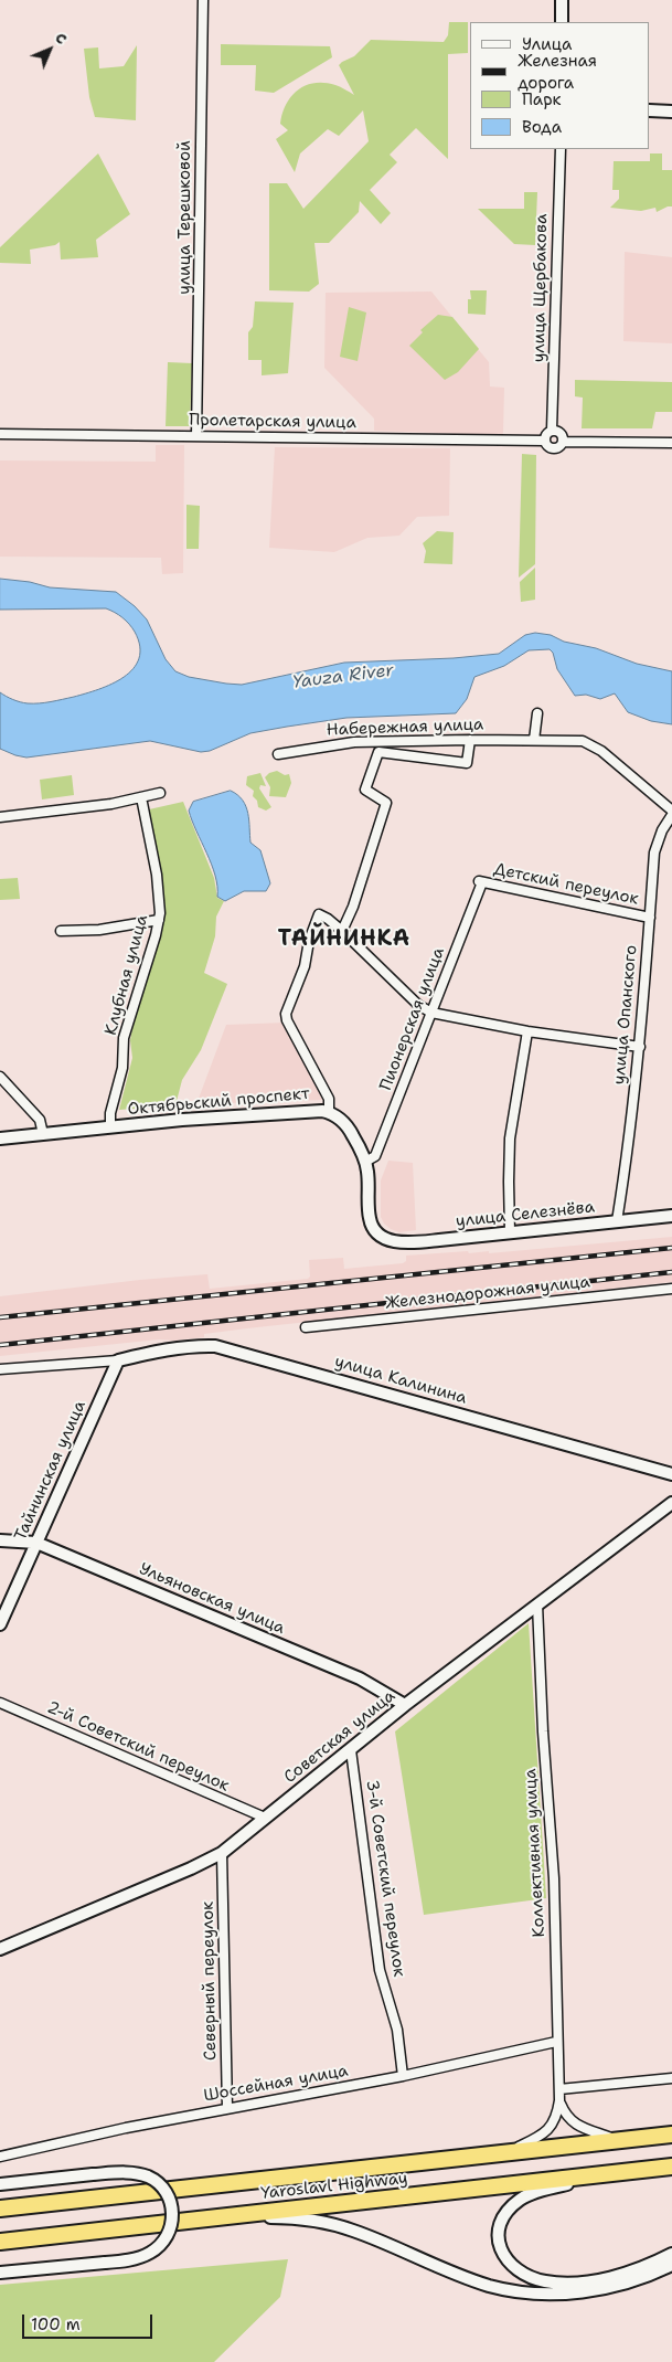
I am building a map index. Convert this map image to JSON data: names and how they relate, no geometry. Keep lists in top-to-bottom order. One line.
{"streets":{"highway":["Yaroslavl Highway"],"street":["улица Терешковой","улица Щербакова","Пролетарская улица","Набережная улица","Детский переулок","Клубная улица","улица Опанского","Пионерская улица","Октябрьский проспект","улица Селезнёва","Железнодорожная улица","улица Калинина","Тайнинская улица","Ульяновская улица","Советская улица","2-й Советский переулок","Коллективная улица","3-й Советский переулок","Северный переулок","Шоссейная улица"]},"crossings":[["улица Терешковой","Пролетарская улица"],["улица Щербакова","Пролетарская улица"],["Детский переулок","улица Опанского"],["Детский переулок","Пионерская улица"],["Клубная улица","Октябрьский проспект"],["улица Опанского","улица Селезнёва"],["Пионерская улица","Октябрьский проспект"],["Октябрьский проспект","улица Селезнёва"],["улица Калинина","Тайнинская улица"],["Тайнинская улица","Ульяновская улица"],["Ульяновская улица","Советская улица"],["Советская улица","2-й Советский переулок"],["Советская улица","Коллективная улица"],["Советская улица","3-й Советский переулок"],["Советская улица","Северный переулок"],["Коллективная улица","Шоссейная улица"],["Коллективная улица","Yaroslavl Highway"],["3-й Советский переулок","Шоссейная улица"],["Северный переулок","Шоссейная улица"]],"districts":["ТАЙНИНКА"],"water":["Yauza River"],"legend":["Улица","Железная дорога","Парк","Вода"],"scale_bar":"100 m","north":"top right"}
